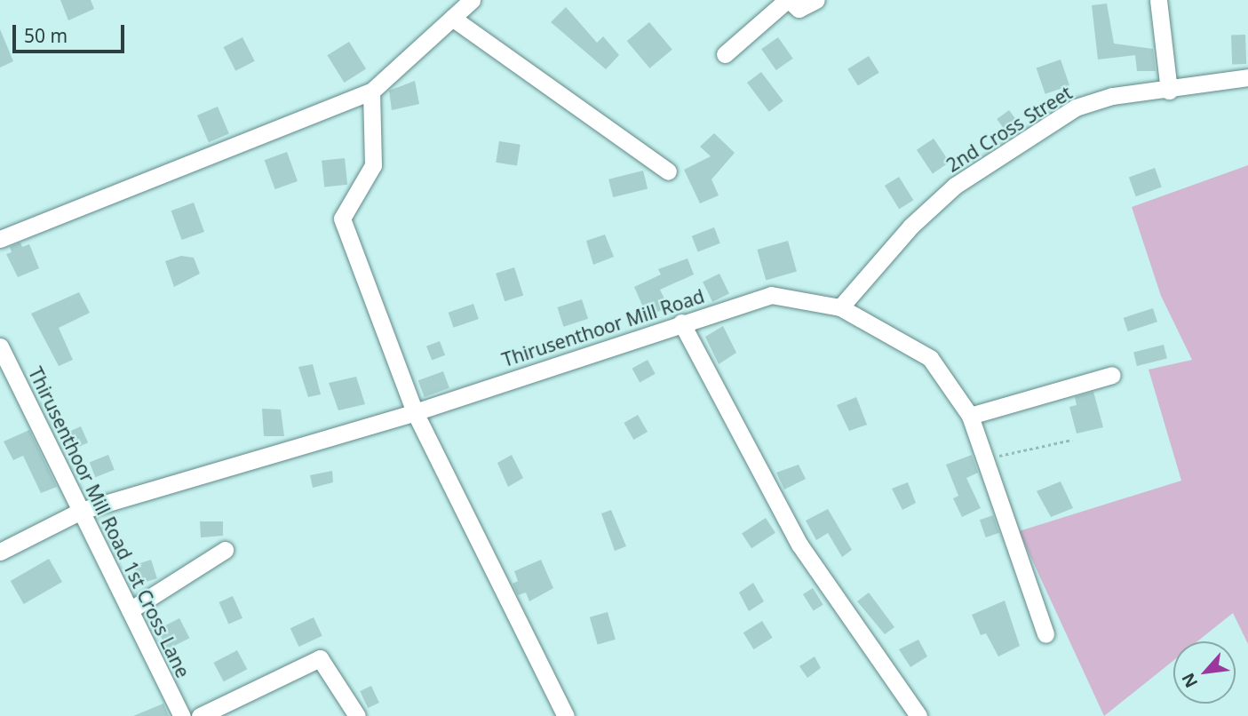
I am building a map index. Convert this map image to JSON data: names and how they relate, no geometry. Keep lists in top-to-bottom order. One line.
{"streets":{"street":["2nd Cross Street","Thirusenthoor Mill Road","Thirusenthoor Mill Road 1st Cross Lane"]},"crossings":[["2nd Cross Street","Thirusenthoor Mill Road"],["Thirusenthoor Mill Road","Thirusenthoor Mill Road 1st Cross Lane"]],"scale_bar":"50 m","north":"bottom left"}
